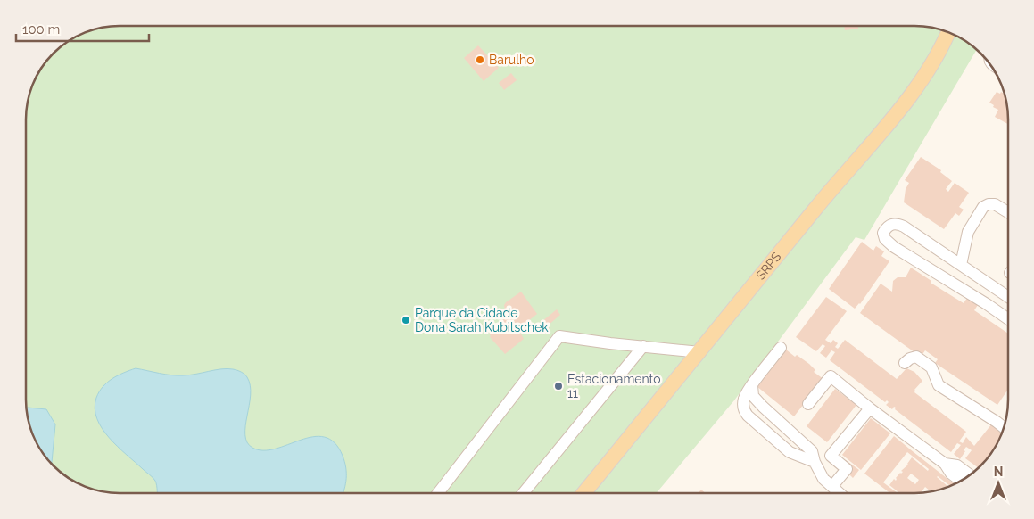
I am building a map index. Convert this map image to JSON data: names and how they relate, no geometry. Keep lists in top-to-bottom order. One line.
{"streets":{"main road":["SRPS"]},"places":["Barulho","Parque da Cidade Dona Sarah Kubitschek","Estacionamento 11"],"scale_bar":"100 m","north":"top"}
